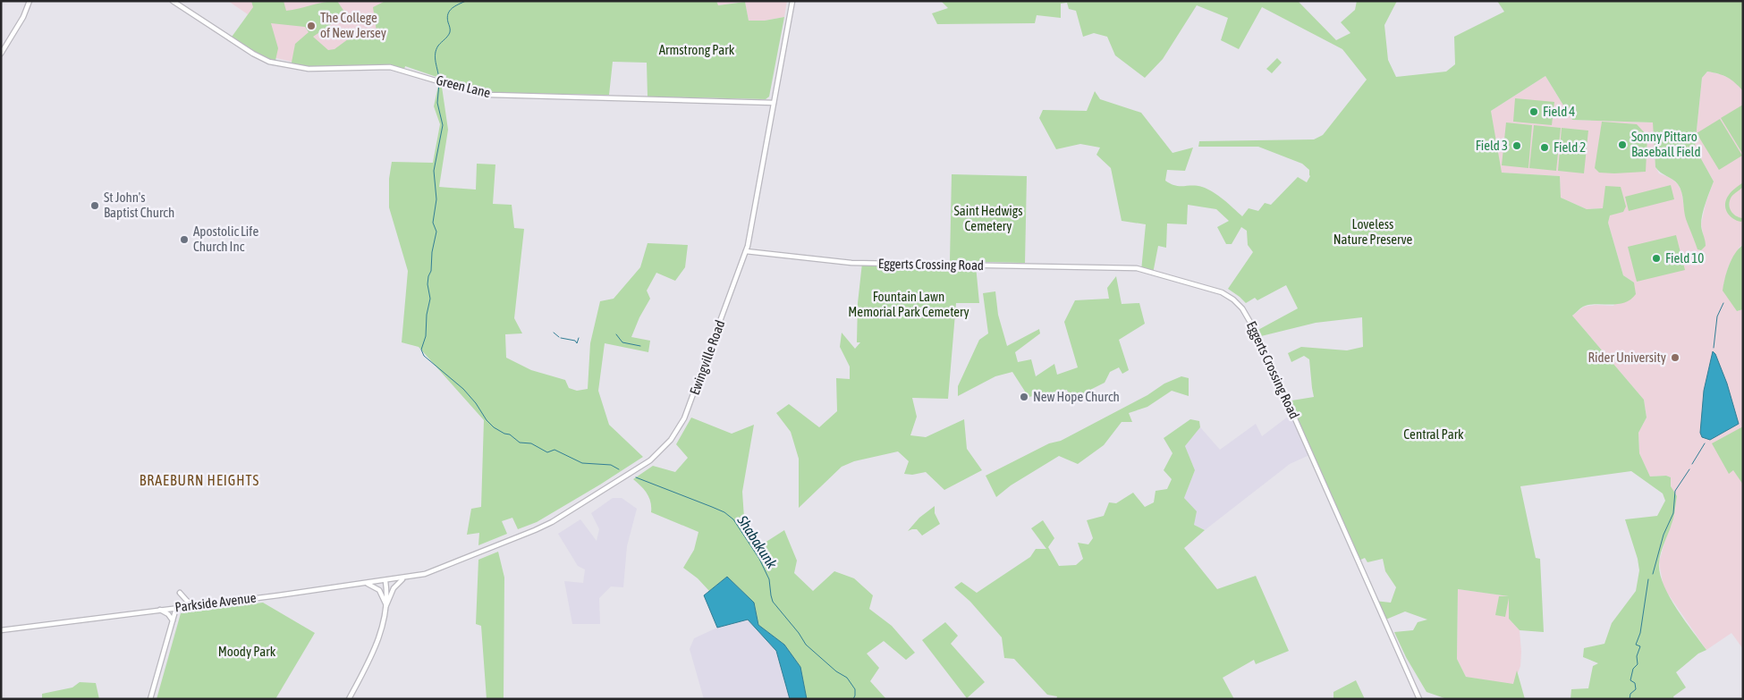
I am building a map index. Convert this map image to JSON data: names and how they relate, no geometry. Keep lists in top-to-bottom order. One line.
{"streets":{"street":["Green Lane","Eggerts Crossing Road","Ewingville Road","Parkside Avenue"]},"crossings":[["Green Lane","Ewingville Road"],["Eggerts Crossing Road","Ewingville Road"],["Ewingville Road","Parkside Avenue"]],"districts":["BRAEBURN HEIGHTS"],"water":["Shabakunk"],"parks":["Armstrong Park","Saint Hedwigs Cemetery","Loveless Nature Preserve","Fountain Lawn Memorial Park Cemetery","Central Park","Moody Park"],"places":["The College of New Jersey","Field 4","Sonny Pittaro Baseball Field","Field 3","Field 2","St John's Baptist Church","Apostolic Life Church Inc","Field 10","Rider University","New Hope Church"]}
